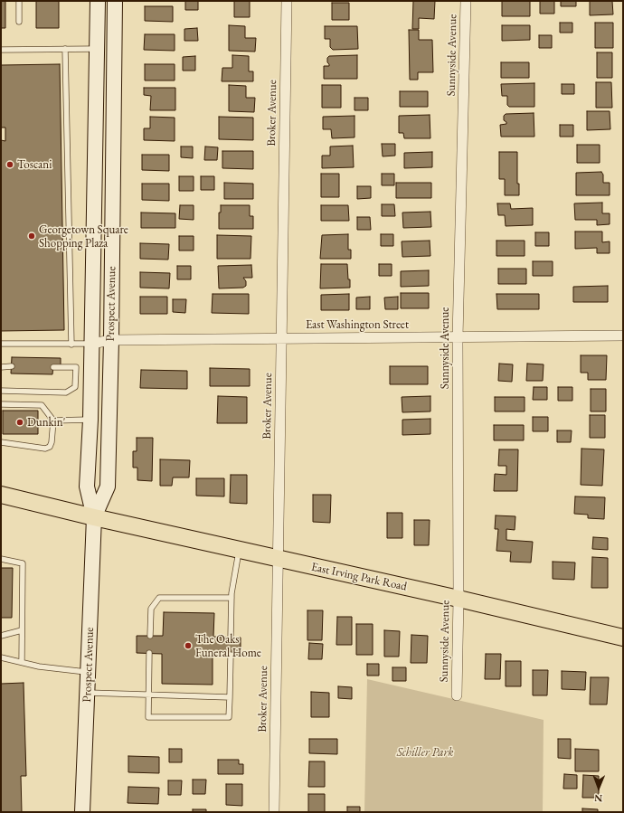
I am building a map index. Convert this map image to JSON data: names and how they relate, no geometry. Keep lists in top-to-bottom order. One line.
{"streets":{"main road":["East Irving Park Road"],"street":["Sunnyside Avenue","Broker Avenue","Prospect Avenue","East Washington Street"]},"crossings":[["Sunnyside Avenue","East Washington Street"],["Sunnyside Avenue","East Irving Park Road"],["Broker Avenue","East Washington Street"],["Broker Avenue","East Irving Park Road"],["Prospect Avenue","East Washington Street"],["Prospect Avenue","East Irving Park Road"]],"parks":["Schiller Park"],"places":["Toscani","Georgetown Square Shopping Plaza","Dunkin'","The Oaks Funeral Home"],"north":"bottom"}
